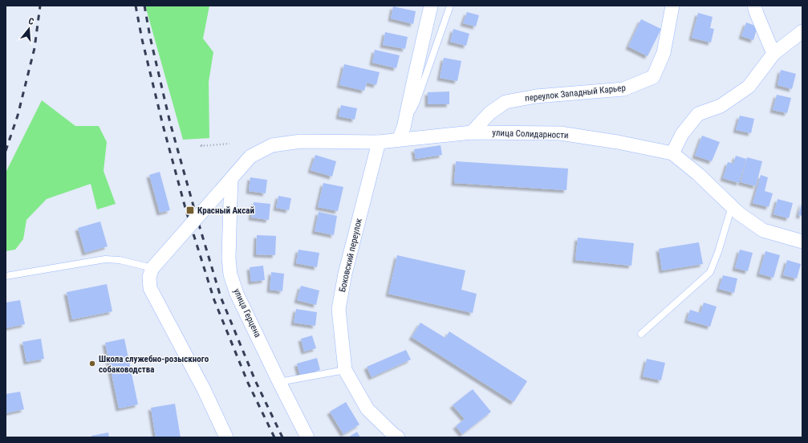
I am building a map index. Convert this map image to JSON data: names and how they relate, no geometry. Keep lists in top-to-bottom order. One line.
{"streets":{"street":["переулок Западный Карьер","улица Солидарности","Боковский переулок","улица Герцена"]},"crossings":[["переулок Западный Карьер","улица Солидарности"],["улица Солидарности","Боковский переулок"],["улица Солидарности","улица Герцена"]],"places":{"transit":["Красный Аксай"],"other":["Школа служебно-розыскного собаководства"]},"north":"top"}
